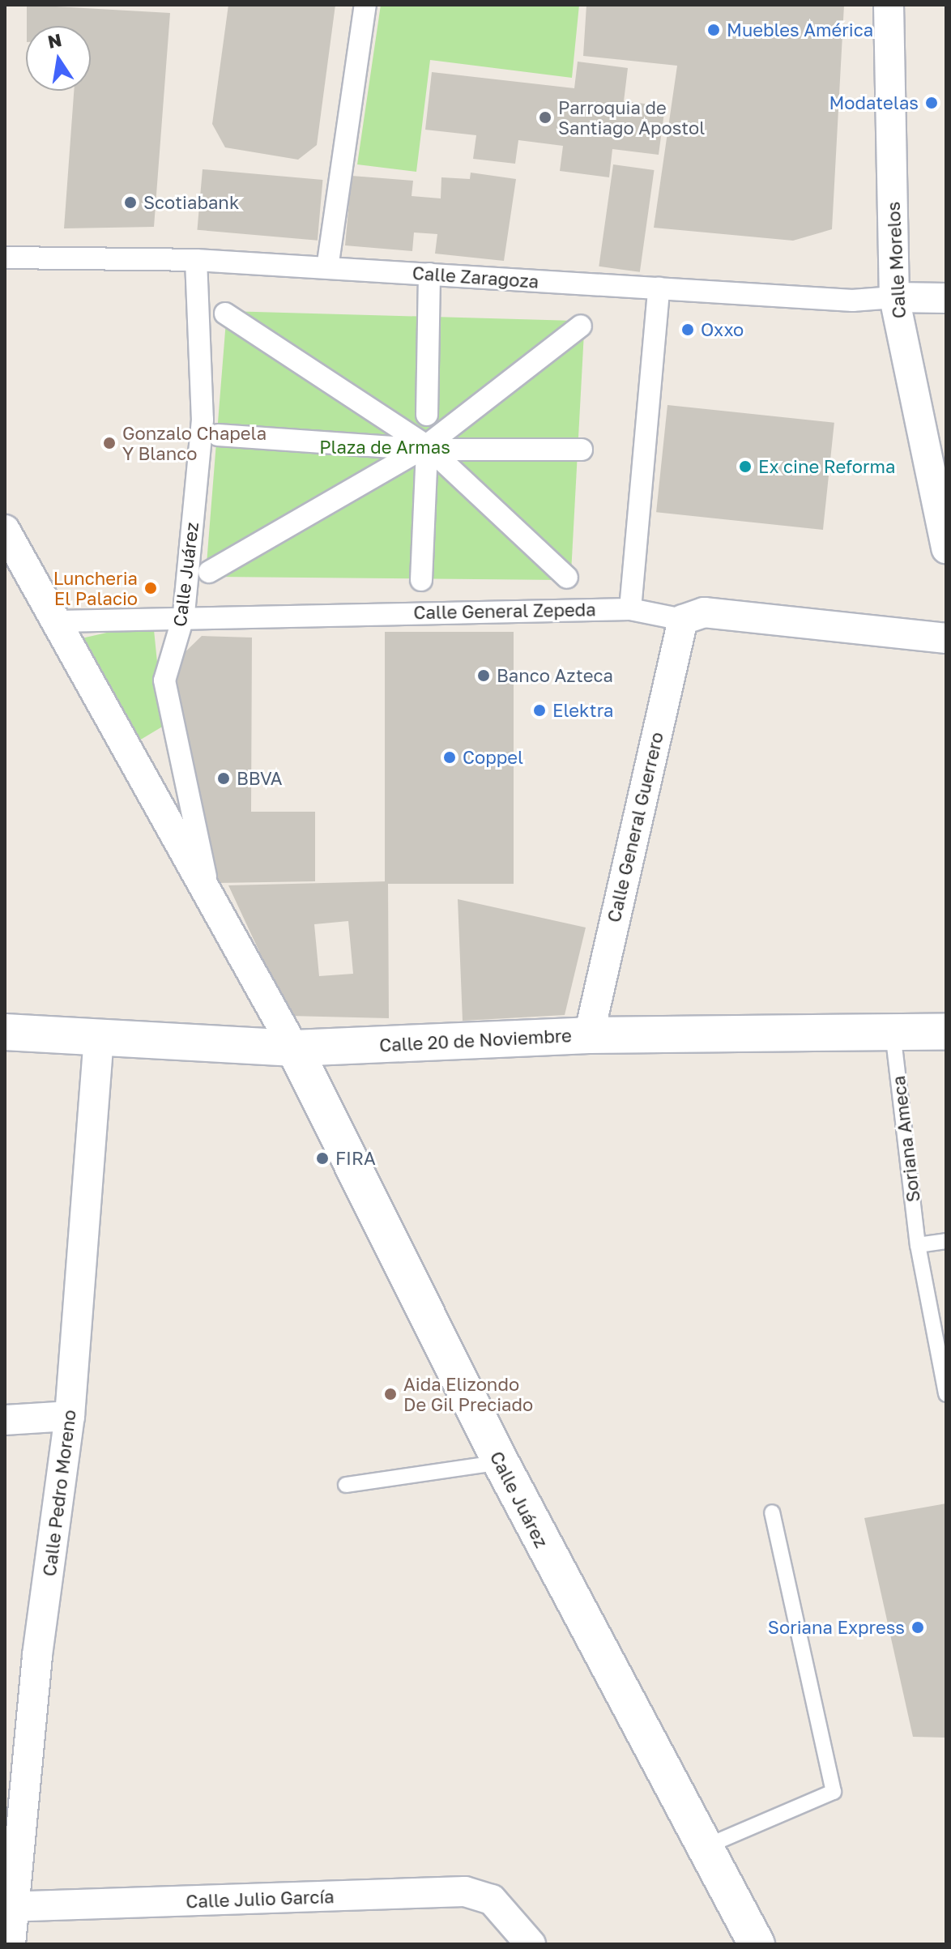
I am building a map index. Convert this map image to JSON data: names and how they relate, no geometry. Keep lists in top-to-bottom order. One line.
{"streets":{"street":["Calle Morelos","Calle Zaragoza","Calle Juárez","Calle General Zepeda","Calle General Guerrero","Calle 20 de Noviembre","Calle Pedro Moreno","Calle Julio García"],"lane":["Soriana Ameca"]},"crossings":[["Calle Morelos","Calle Zaragoza"],["Calle Zaragoza","Calle Juárez"],["Calle Juárez","Calle General Zepeda"],["Calle Juárez","Calle 20 de Noviembre"],["Calle General Zepeda","Calle General Guerrero"],["Calle General Guerrero","Calle 20 de Noviembre"],["Calle 20 de Noviembre","Soriana Ameca"],["Calle 20 de Noviembre","Calle Pedro Moreno"],["Calle Pedro Moreno","Calle Julio García"]],"parks":["Plaza de Armas"],"places":["Muebles América","Modatelas","Parroquia de Santiago Apostol","Scotiabank","Oxxo","Gonzalo Chapela Y Blanco","Ex cine Reforma","Luncheria El Palacio","Banco Azteca","Elektra","Coppel","BBVA","FIRA","Aida Elizondo De Gil Preciado","Soriana Express"],"north":"top"}
